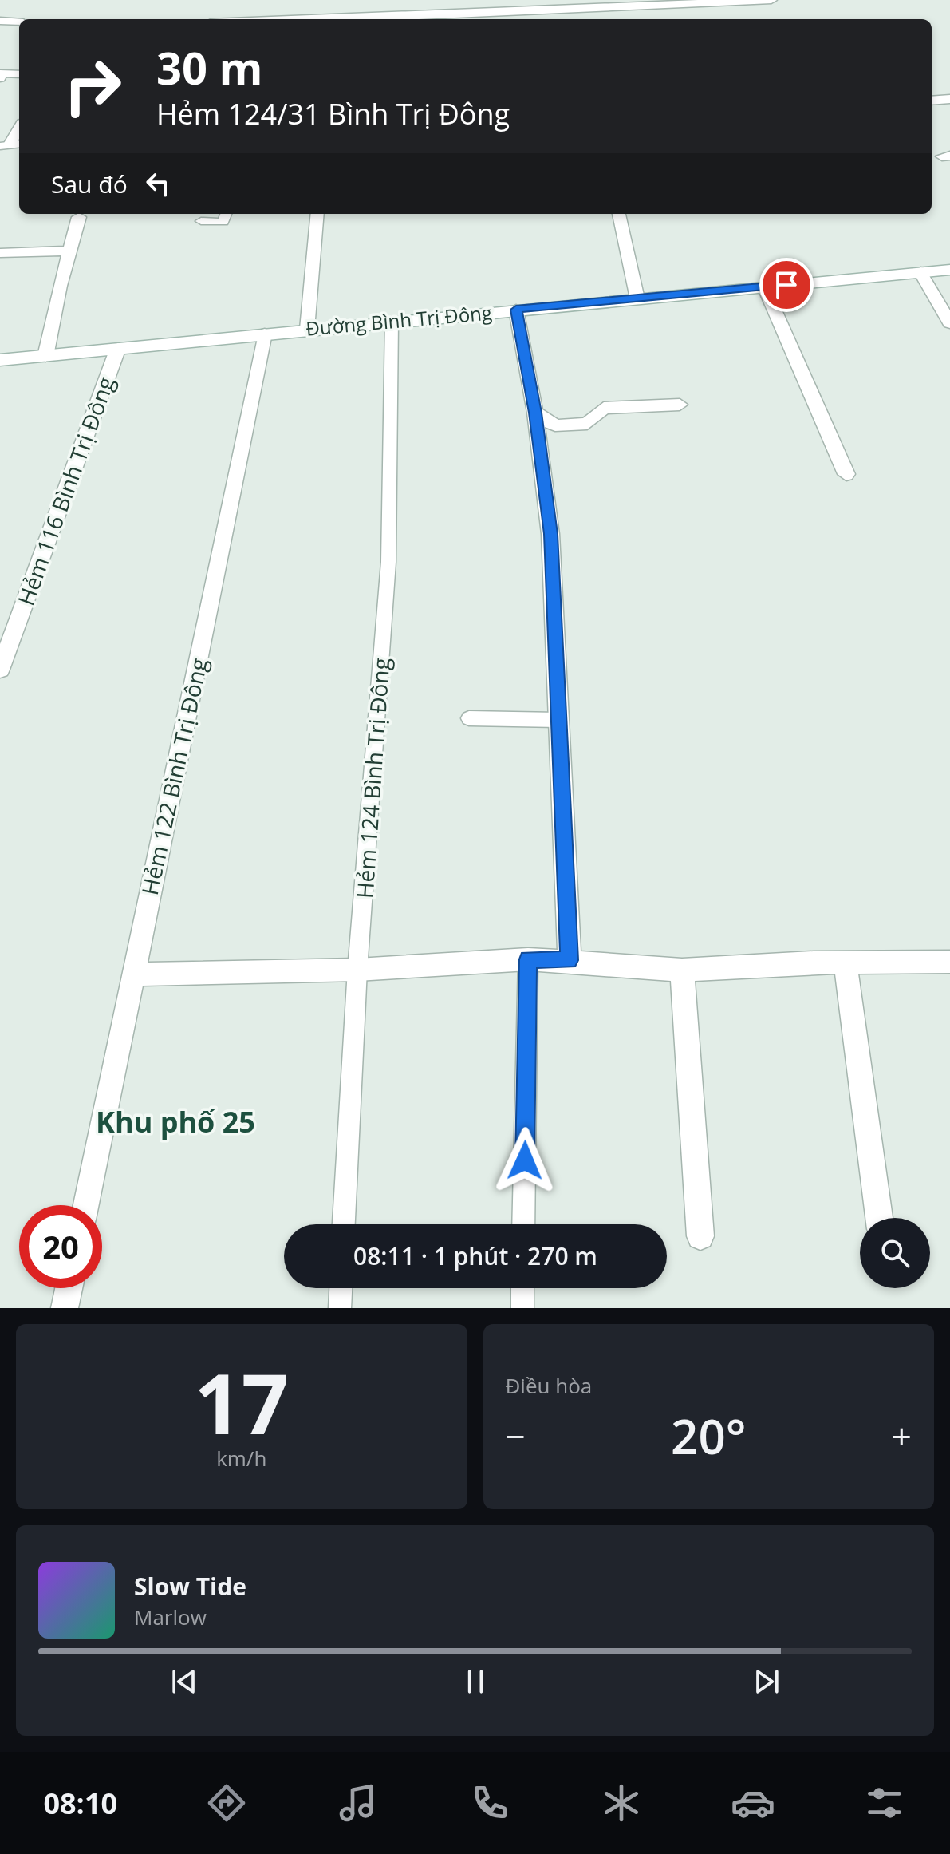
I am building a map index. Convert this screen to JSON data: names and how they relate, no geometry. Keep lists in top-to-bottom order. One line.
{"streets":{"street":["Đường Bình Trị Đông","Hẻm 116 Bình Trị Đông","Hẻm 122 Bình Trị Đông"],"lane":["Hẻm 124 Bình Trị Đông"]},"crossings":[["Đường Bình Trị Đông","Hẻm 116 Bình Trị Đông"],["Đường Bình Trị Đông","Hẻm 122 Bình Trị Đông"],["Đường Bình Trị Đông","Hẻm 124 Bình Trị Đông"]],"districts":["Khu phố 25"],"page":{"turn":["30 m","Hẻm 124/31 Bình Trị Đông"],"then":"Sau đó","limit":"20","trip":"08:11 · 1 phút · 270 m","tile":[["17","km/h"],"Điều hòa"],"heat":["−","20°","+"],"song":["Slow Tide","Marlow"],"tabs":"08:10"}}
